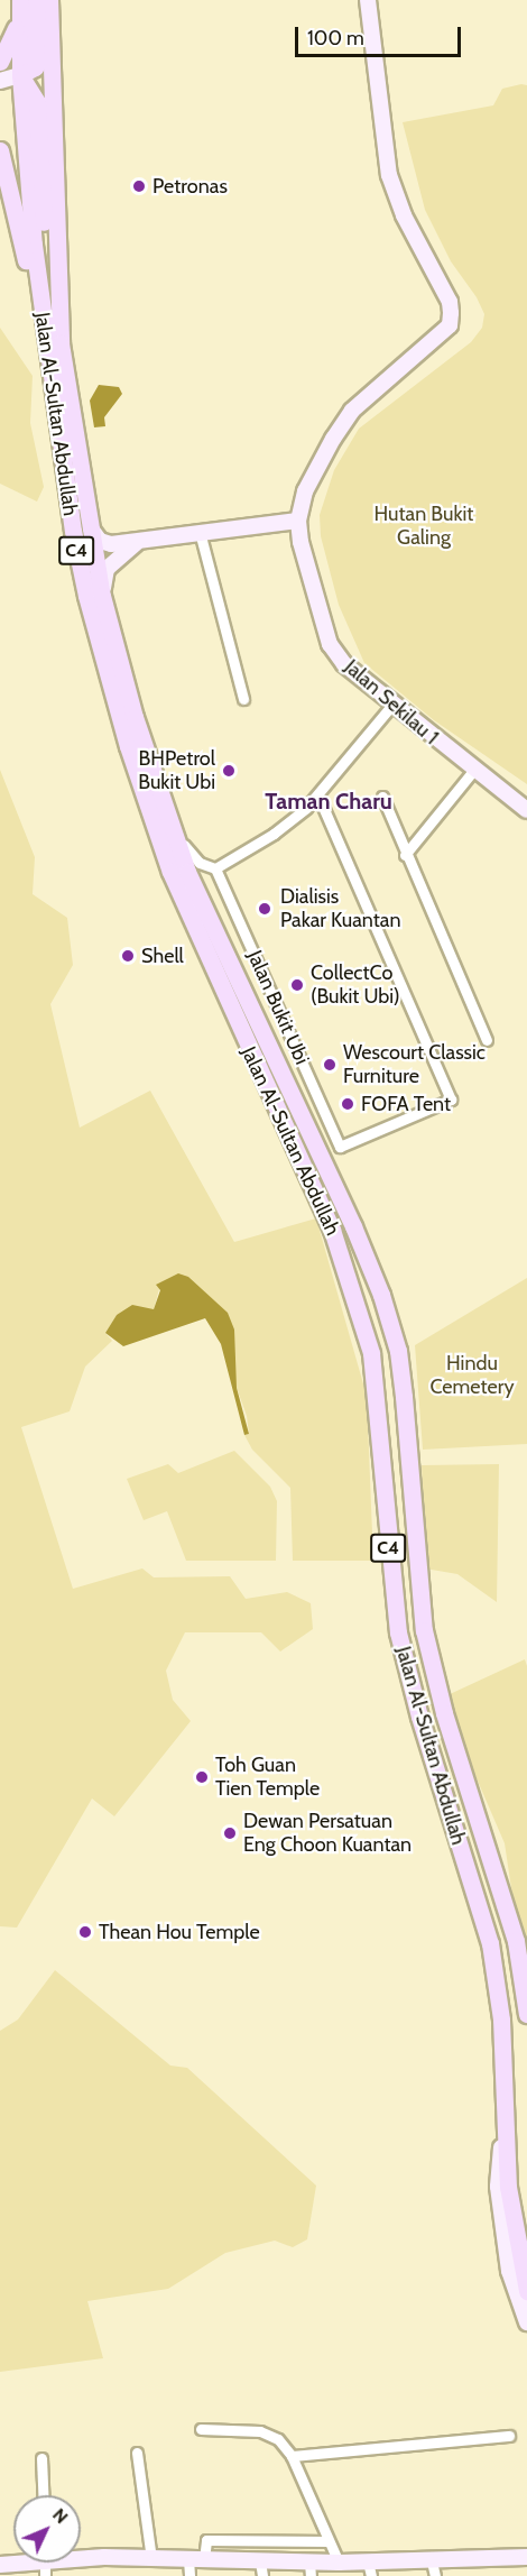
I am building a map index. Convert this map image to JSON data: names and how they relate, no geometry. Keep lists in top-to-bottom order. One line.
{"streets":{"main road":["Jalan Al-Sultan Abdullah","C4"],"street":["Jalan Sekilau 1","Jalan Bukit Ubi"]},"crossings":[["Jalan Al-Sultan Abdullah","C4"]],"districts":["Taman Charu"],"parks":["Hutan Bukit Galing","Hindu Cemetery"],"places":["Petronas","BHPetrol Bukit Ubi","Dialisis Pakar Kuantan","Shell","CollectCo (Bukit Ubi)","Wescourt Classic Furniture","FOFA Tent","Toh Guan Tien Temple","Dewan Persatuan Eng Choon Kuantan","Thean Hou Temple"],"scale_bar":"100 m","north":"top right"}
